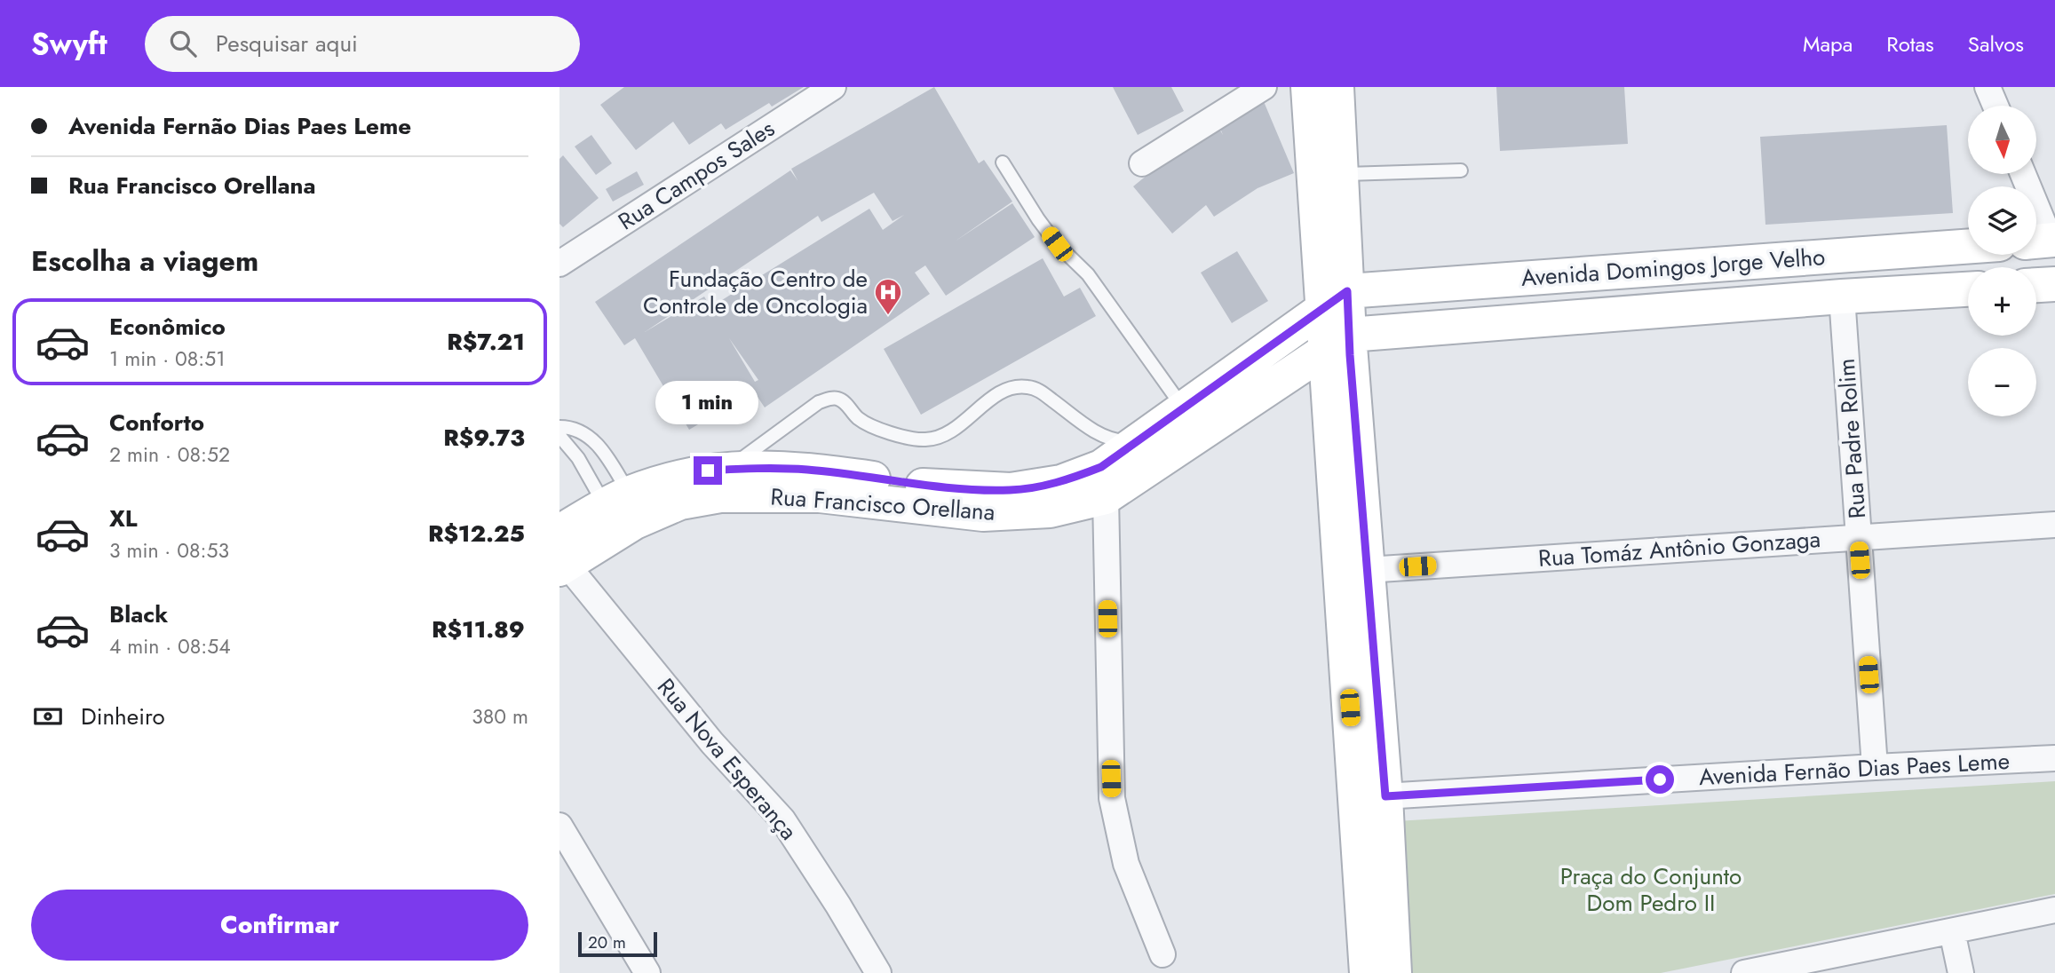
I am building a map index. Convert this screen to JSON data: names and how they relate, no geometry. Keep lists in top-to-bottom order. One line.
{"streets":{"street":["Rua Campos Sales","Avenida Domingos Jorge Velho","Rua Padre Rolim","Rua Francisco Orellana","Rua Tomáz Antônio Gonzaga","Rua Nova Esperança","Avenida Fernão Dias Paes Leme"]},"crossings":[["Avenida Domingos Jorge Velho","Rua Padre Rolim"],["Avenida Domingos Jorge Velho","Rua Francisco Orellana"],["Rua Padre Rolim","Rua Tomáz Antônio Gonzaga"],["Rua Padre Rolim","Avenida Fernão Dias Paes Leme"],["Rua Francisco Orellana","Rua Nova Esperança"]],"parks":["Praça do Conjunto Dom Pedro II"],"places":{"hospital":["Fundação Centro de Controle de Oncologia"]},"scale_bar":"20 m","north":"bottom","page":{"header":"Swyft","search":"Pesquisar aqui","nav":["Mapa","Rotas","Salvos"],"banner":["Avenida Fernão Dias Paes Leme","Rua Francisco Orellana"],"map_buttons":["+","−"],"heading":"Escolha a viagem","list":[{"name":"Econômico","note":"1 min · 08:51","value":"R$7.21"},{"name":"Conforto","note":"2 min · 08:52","value":"R$9.73"},{"name":"XL","note":"3 min · 08:53","value":"R$12.25"},{"name":"Black","note":"4 min · 08:54","value":"R$11.89"}],"bubble":"1 min","pay":["Dinheiro","380 m"],"buttons":"Confirmar","scale":"20 m"}}
